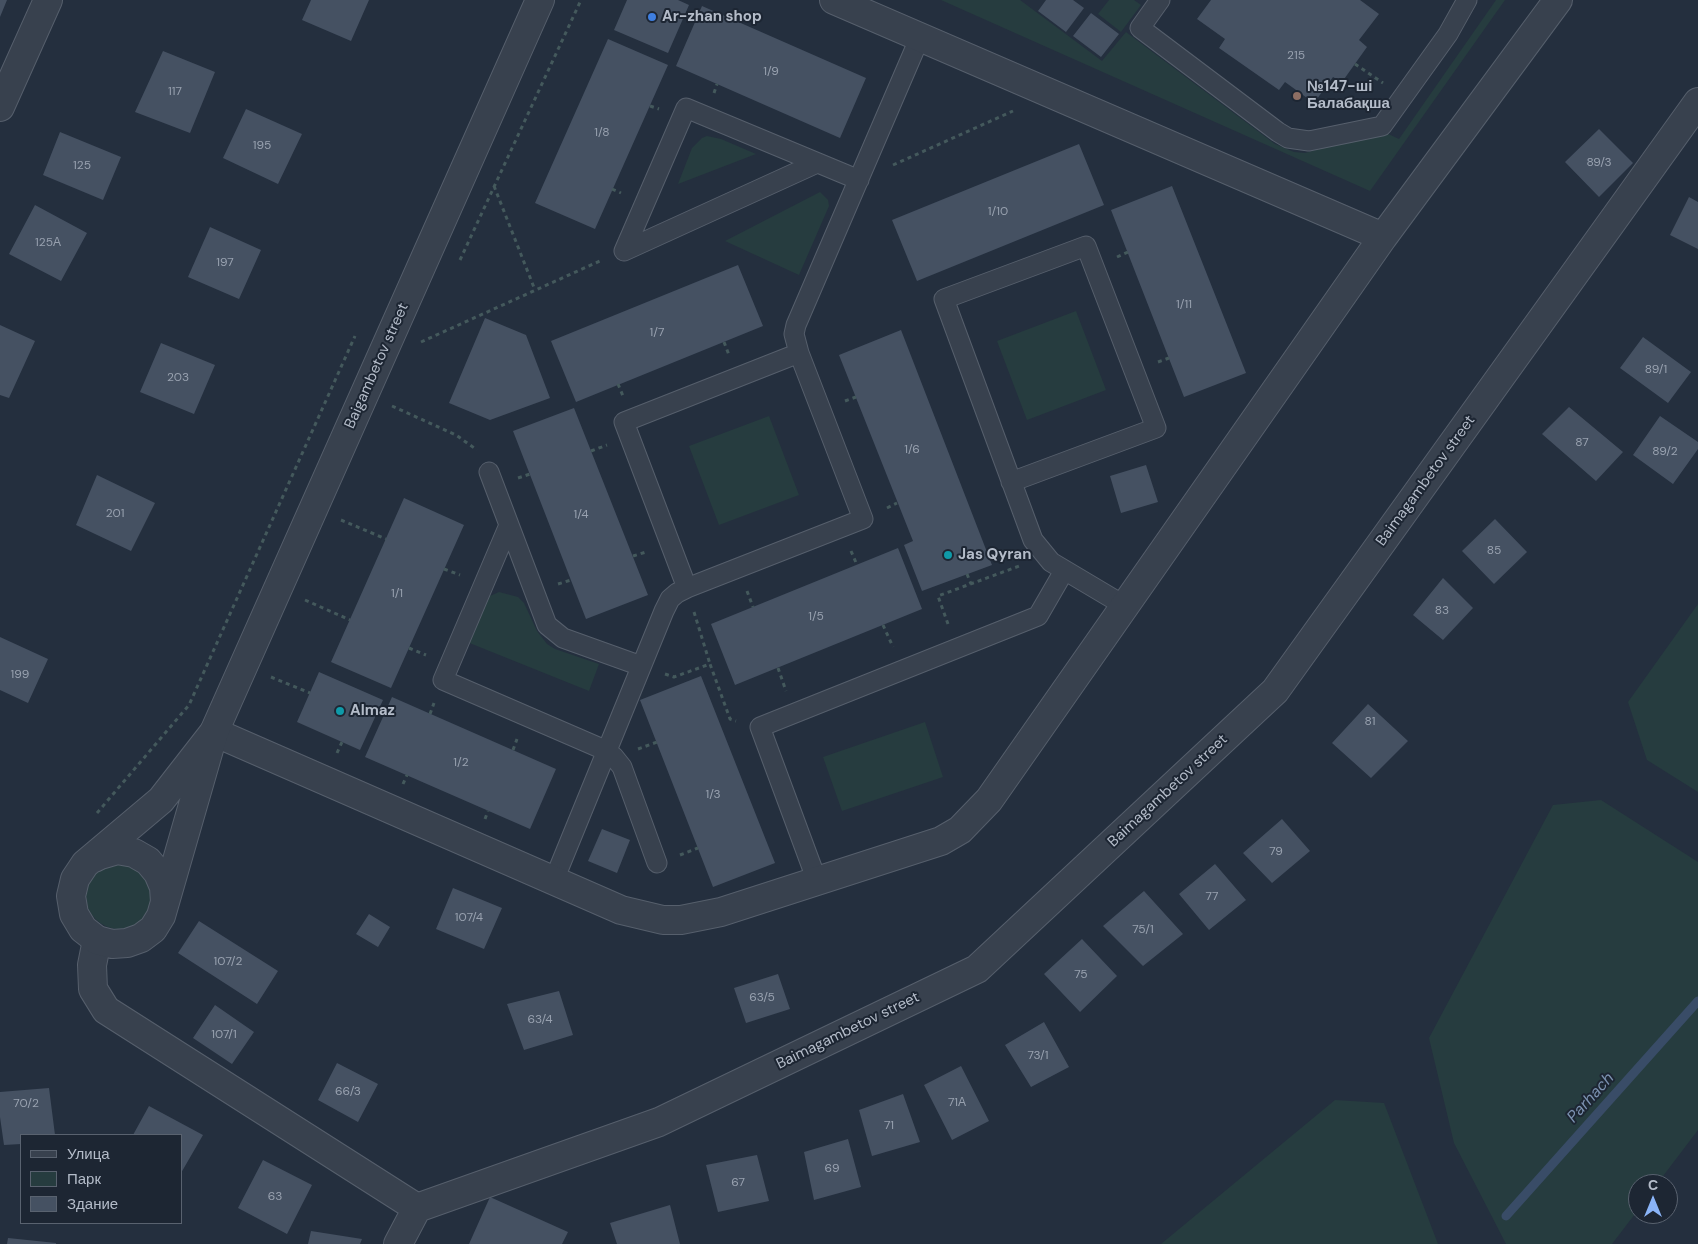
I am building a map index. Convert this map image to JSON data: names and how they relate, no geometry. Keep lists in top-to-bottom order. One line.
{"streets":{"street":["Baigambetov street","Baimagambetov street"]},"water":["Parhach"],"places":["Ar-zhan shop","№147-ші Балабақша","Jas Qyran","Almaz"],"house_numbers":["215","1/9","117","1/8","195","89/3","125","1/10","125А","197","1/11","1/7","89/1","203","87","1/6","89/2","201","1/4","85","1/1","83","1/5","199","81","1/2","1/3","79","77","107/4","75/1","107/2","75","63/5","63/4","107/1","73/1","66/3","71А","70/2","71","69","67","63"],"legend":["Улица","Парк","Здание"],"north":"top"}
